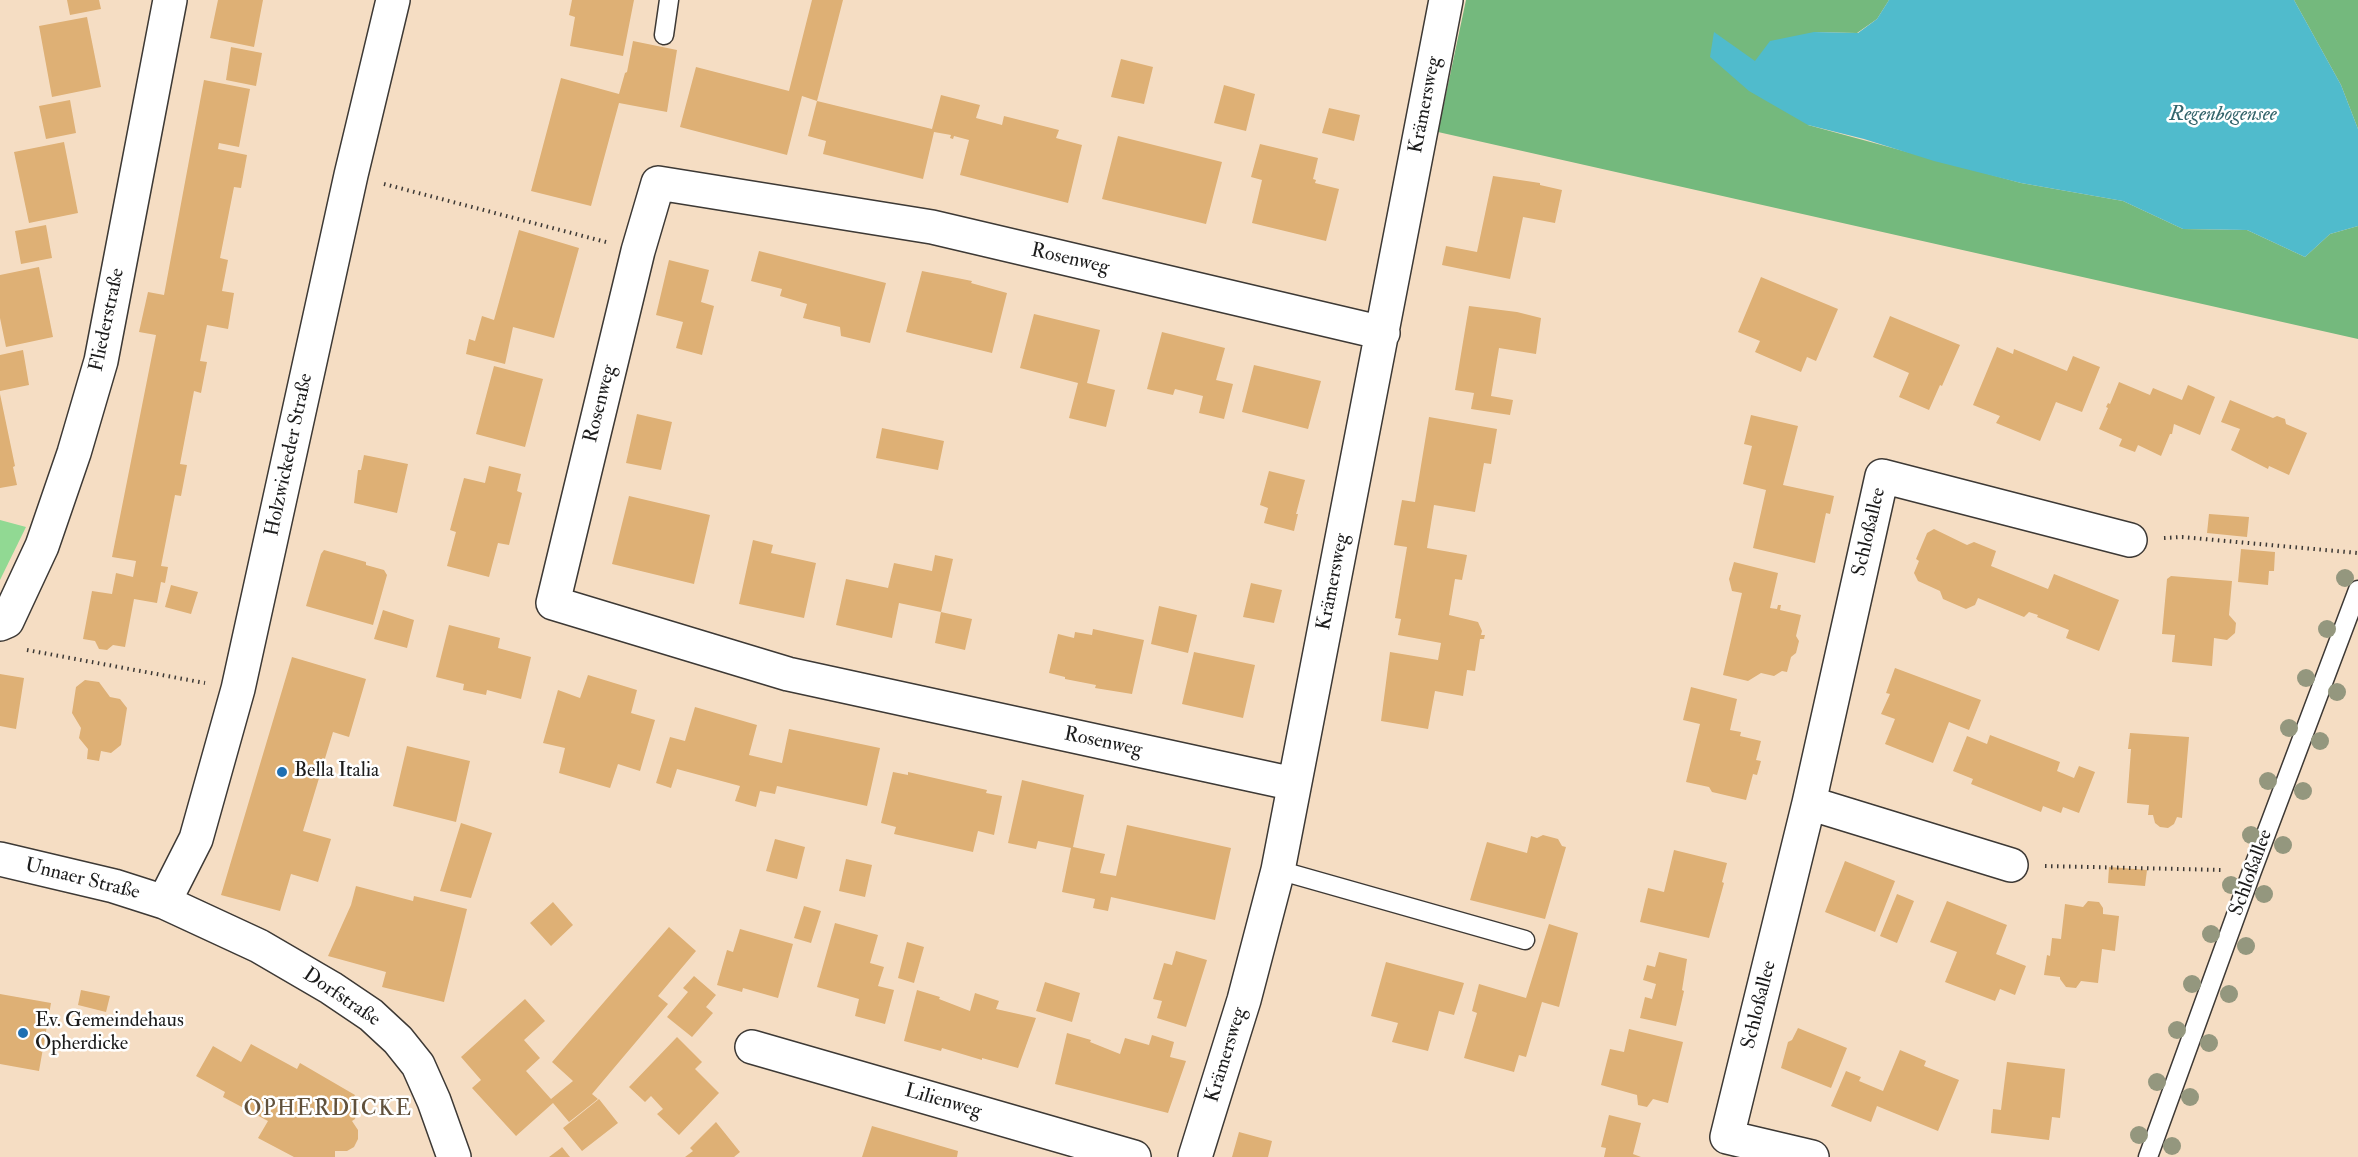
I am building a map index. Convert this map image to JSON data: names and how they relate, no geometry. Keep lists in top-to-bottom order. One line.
{"streets":{"street":["Krämersweg","Rosenweg","Fliederstraße","Holzwickeder Straße","Schloßallee","Unnaer Straße","Dorfstraße","Lilienweg"]},"crossings":[["Krämersweg","Rosenweg"],["Holzwickeder Straße","Unnaer Straße"],["Holzwickeder Straße","Dorfstraße"],["Unnaer Straße","Dorfstraße"]],"districts":["OPHERDICKE"],"water":["Regenbogensee"],"places":["Bella Italia","Ev. Gemeindehaus Opherdicke"]}
